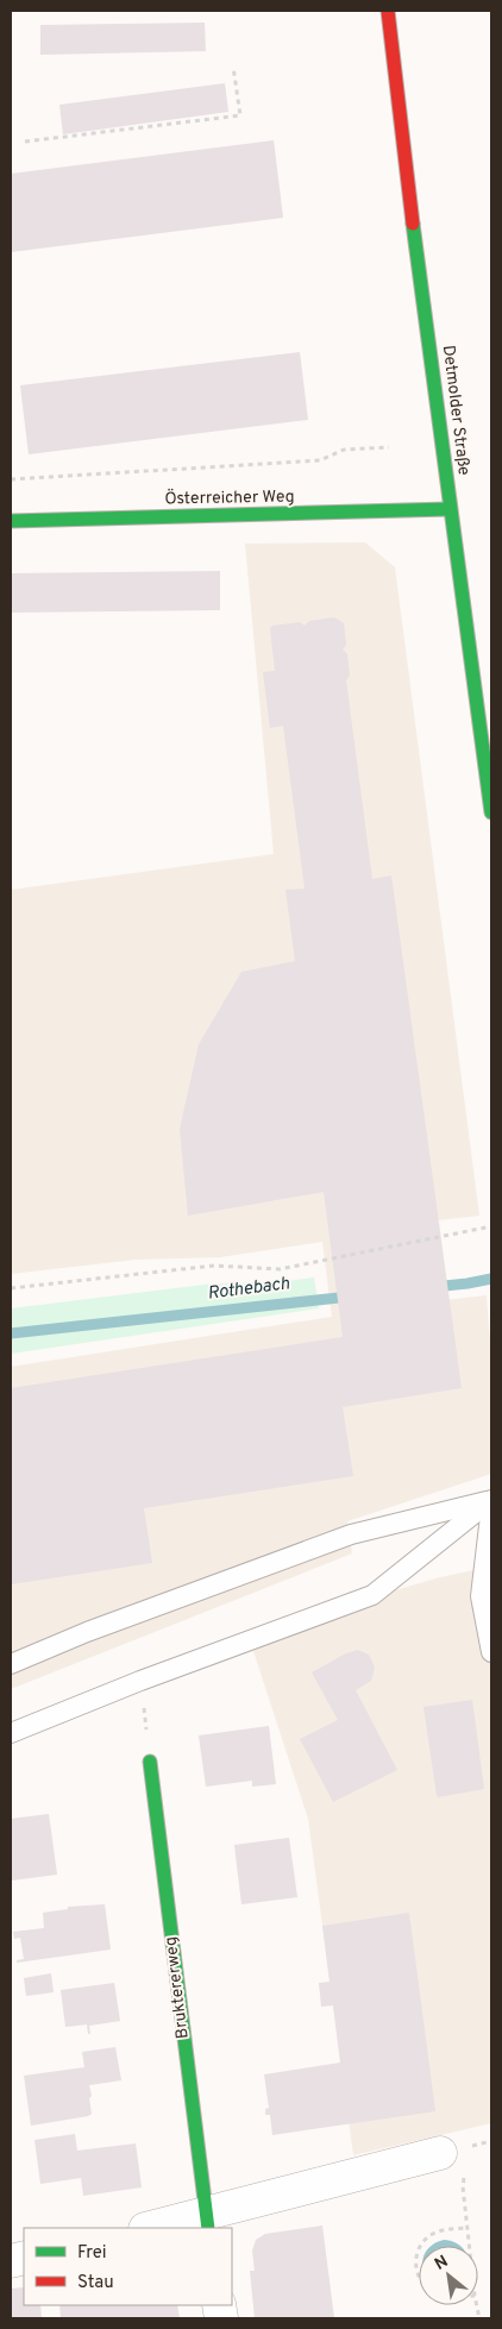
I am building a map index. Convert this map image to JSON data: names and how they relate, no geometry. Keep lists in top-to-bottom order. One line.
{"streets":{"street":["Detmolder Straße","Österreicher Weg","Bruktererweg"]},"crossings":[["Detmolder Straße","Österreicher Weg"]],"water":["Rothebach"],"legend":["Frei","Stau"],"north":"top left"}
